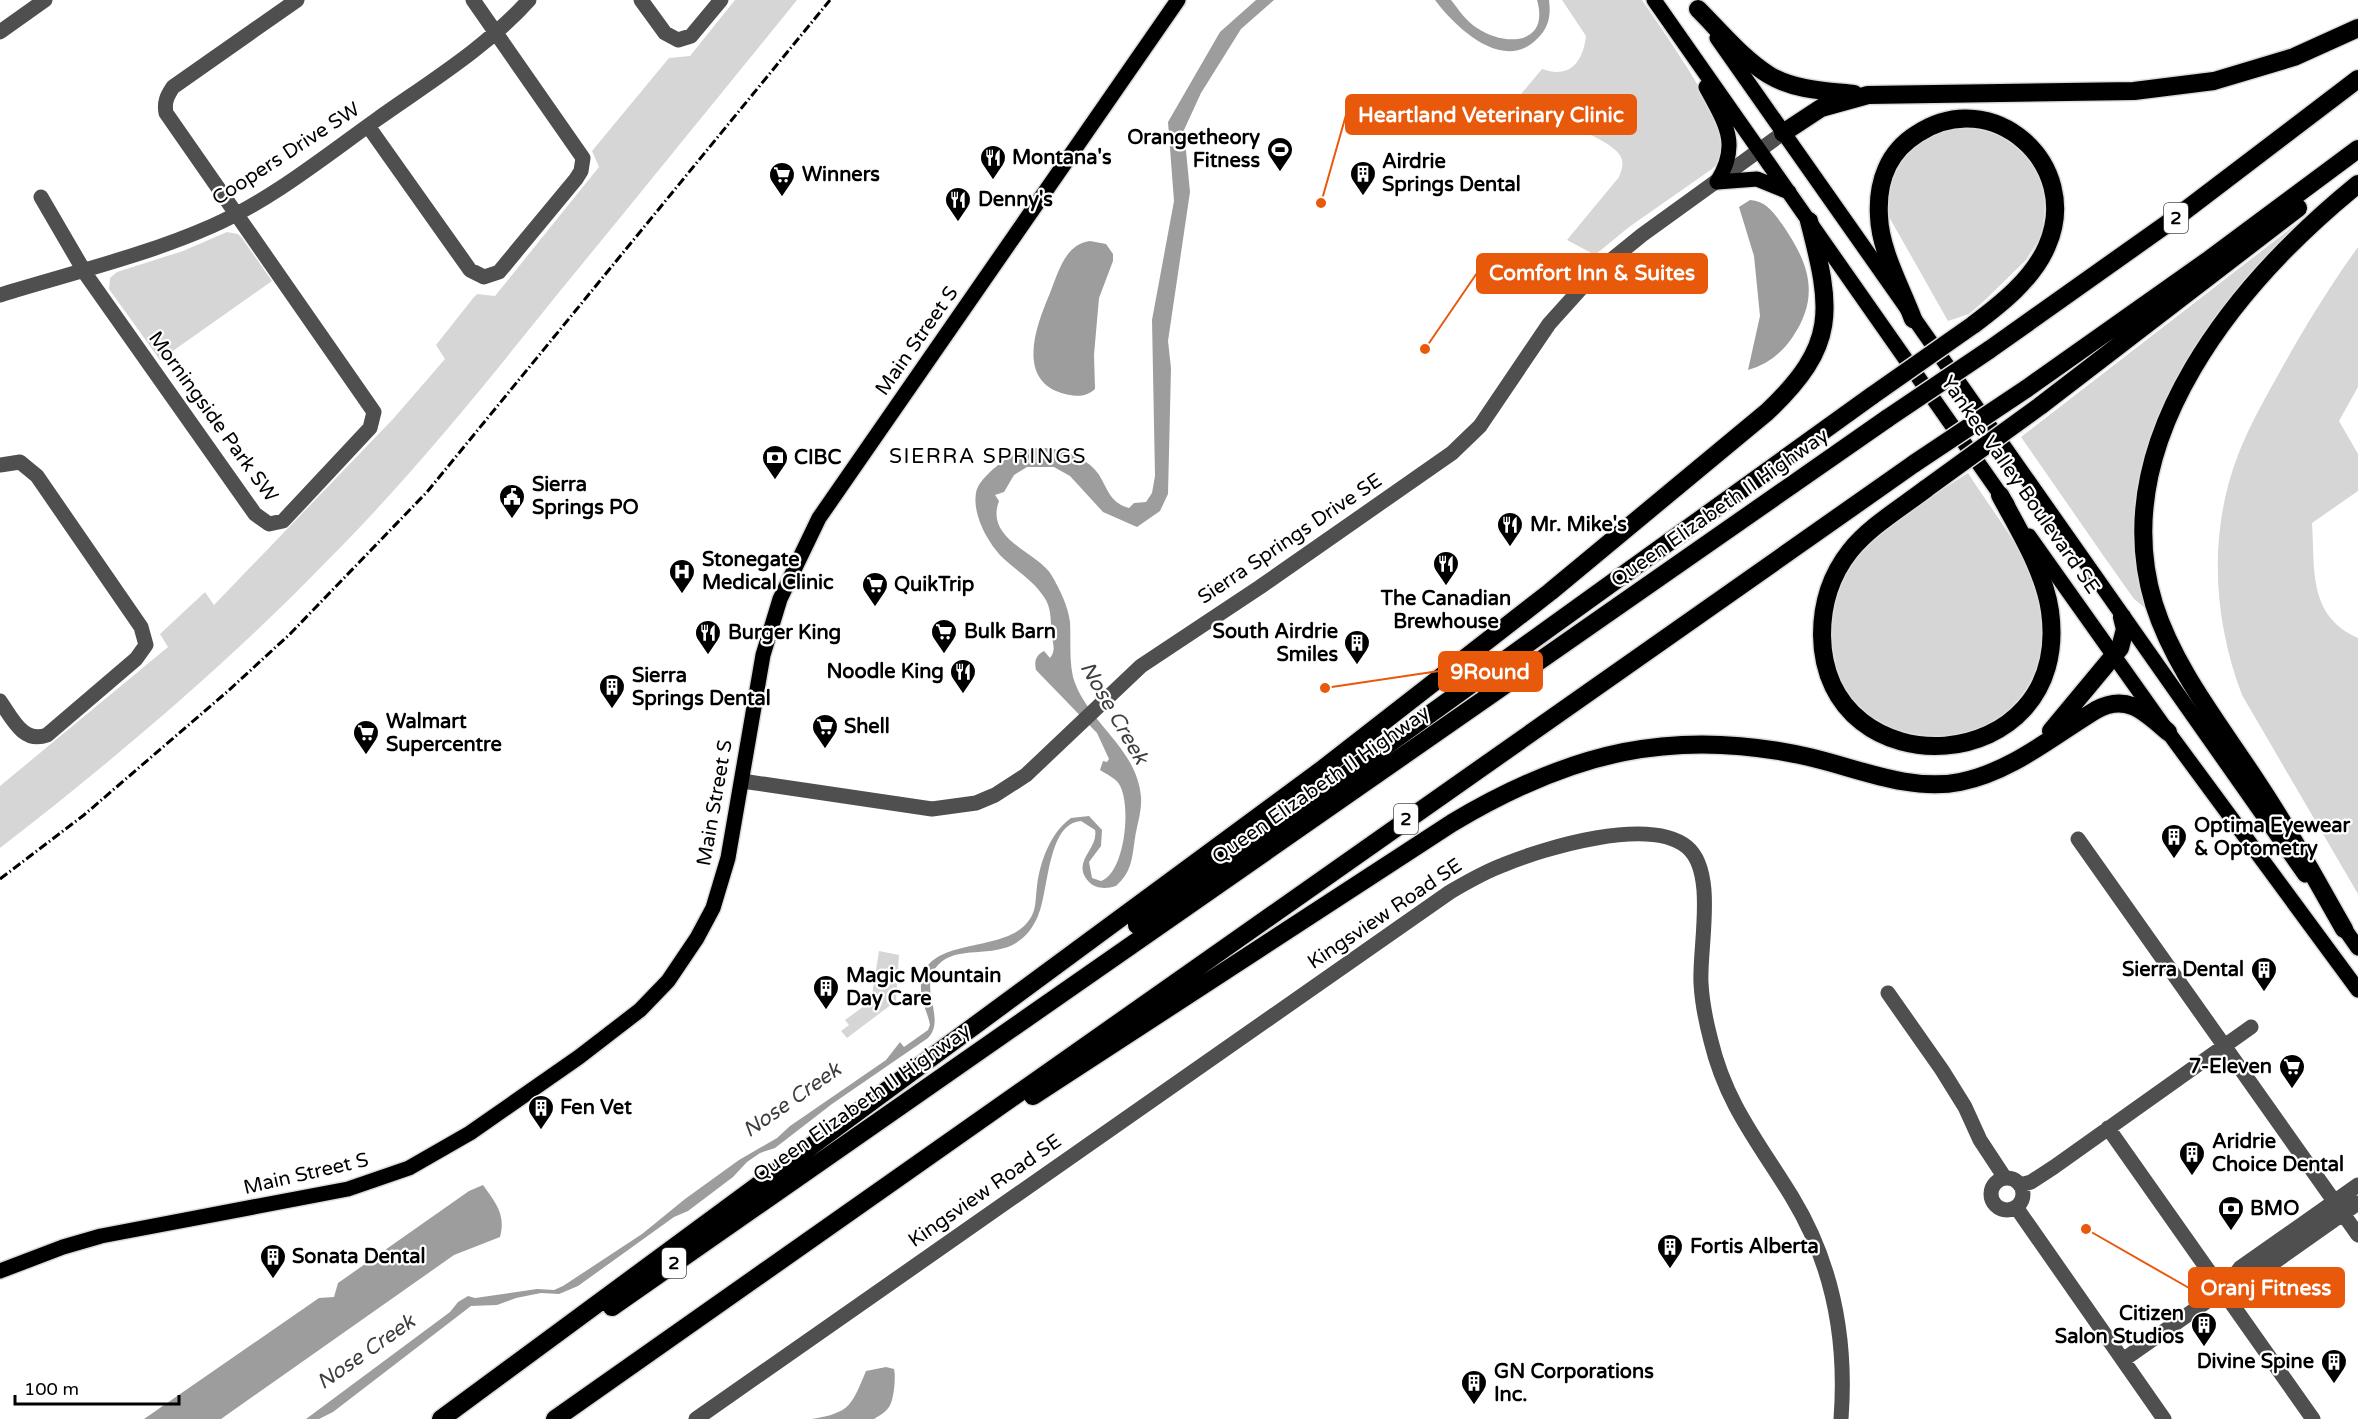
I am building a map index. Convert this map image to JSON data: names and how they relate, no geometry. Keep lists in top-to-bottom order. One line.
{"streets":{"highway":["2","Queen Elizabeth II Highway"],"main road":["Main Street S","Yankee Valley Boulevard SE"],"street":["Coopers Drive SW","Morningside Park SW","Sierra Springs Drive SE","Kingsview Road SE"]},"crossings":[["Coopers Drive SW","Morningside Park SW"],["Main Street S","Sierra Springs Drive SE"],["Yankee Valley Boulevard SE","Sierra Springs Drive SE"]],"districts":["SIERRA SPRINGS"],"water":["Nose Creek"],"places":{"sports":["Orangetheory Fitness"],"restaurant":["Montana's","Denny's","Mr. Mike's","The Canadian Brewhouse","Burger King","Noodle King"],"building":["Airdrie Springs Dental","South Airdrie Smiles","Sierra Springs Dental","Optima Eyewear & Optometry","Sierra Dental","Magic Mountain Day Care","Fen Vet","Aridrie Choice Dental","Fortis Alberta","Sonata Dental","Citizen Salon Studios","Divine Spine","GN Corporations Inc."],"supermarket":["Winners","QuikTrip","Bulk Barn","Shell","Walmart Supercentre","7-Eleven"],"other":["Heartland Veterinary Clinic","Comfort Inn & Suites","9Round","Oranj Fitness"],"bank":["CIBC","BMO"],"public building":["Sierra Springs PO"],"hospital":["Stonegate Medical Clinic"]},"scale_bar":"100 m"}
